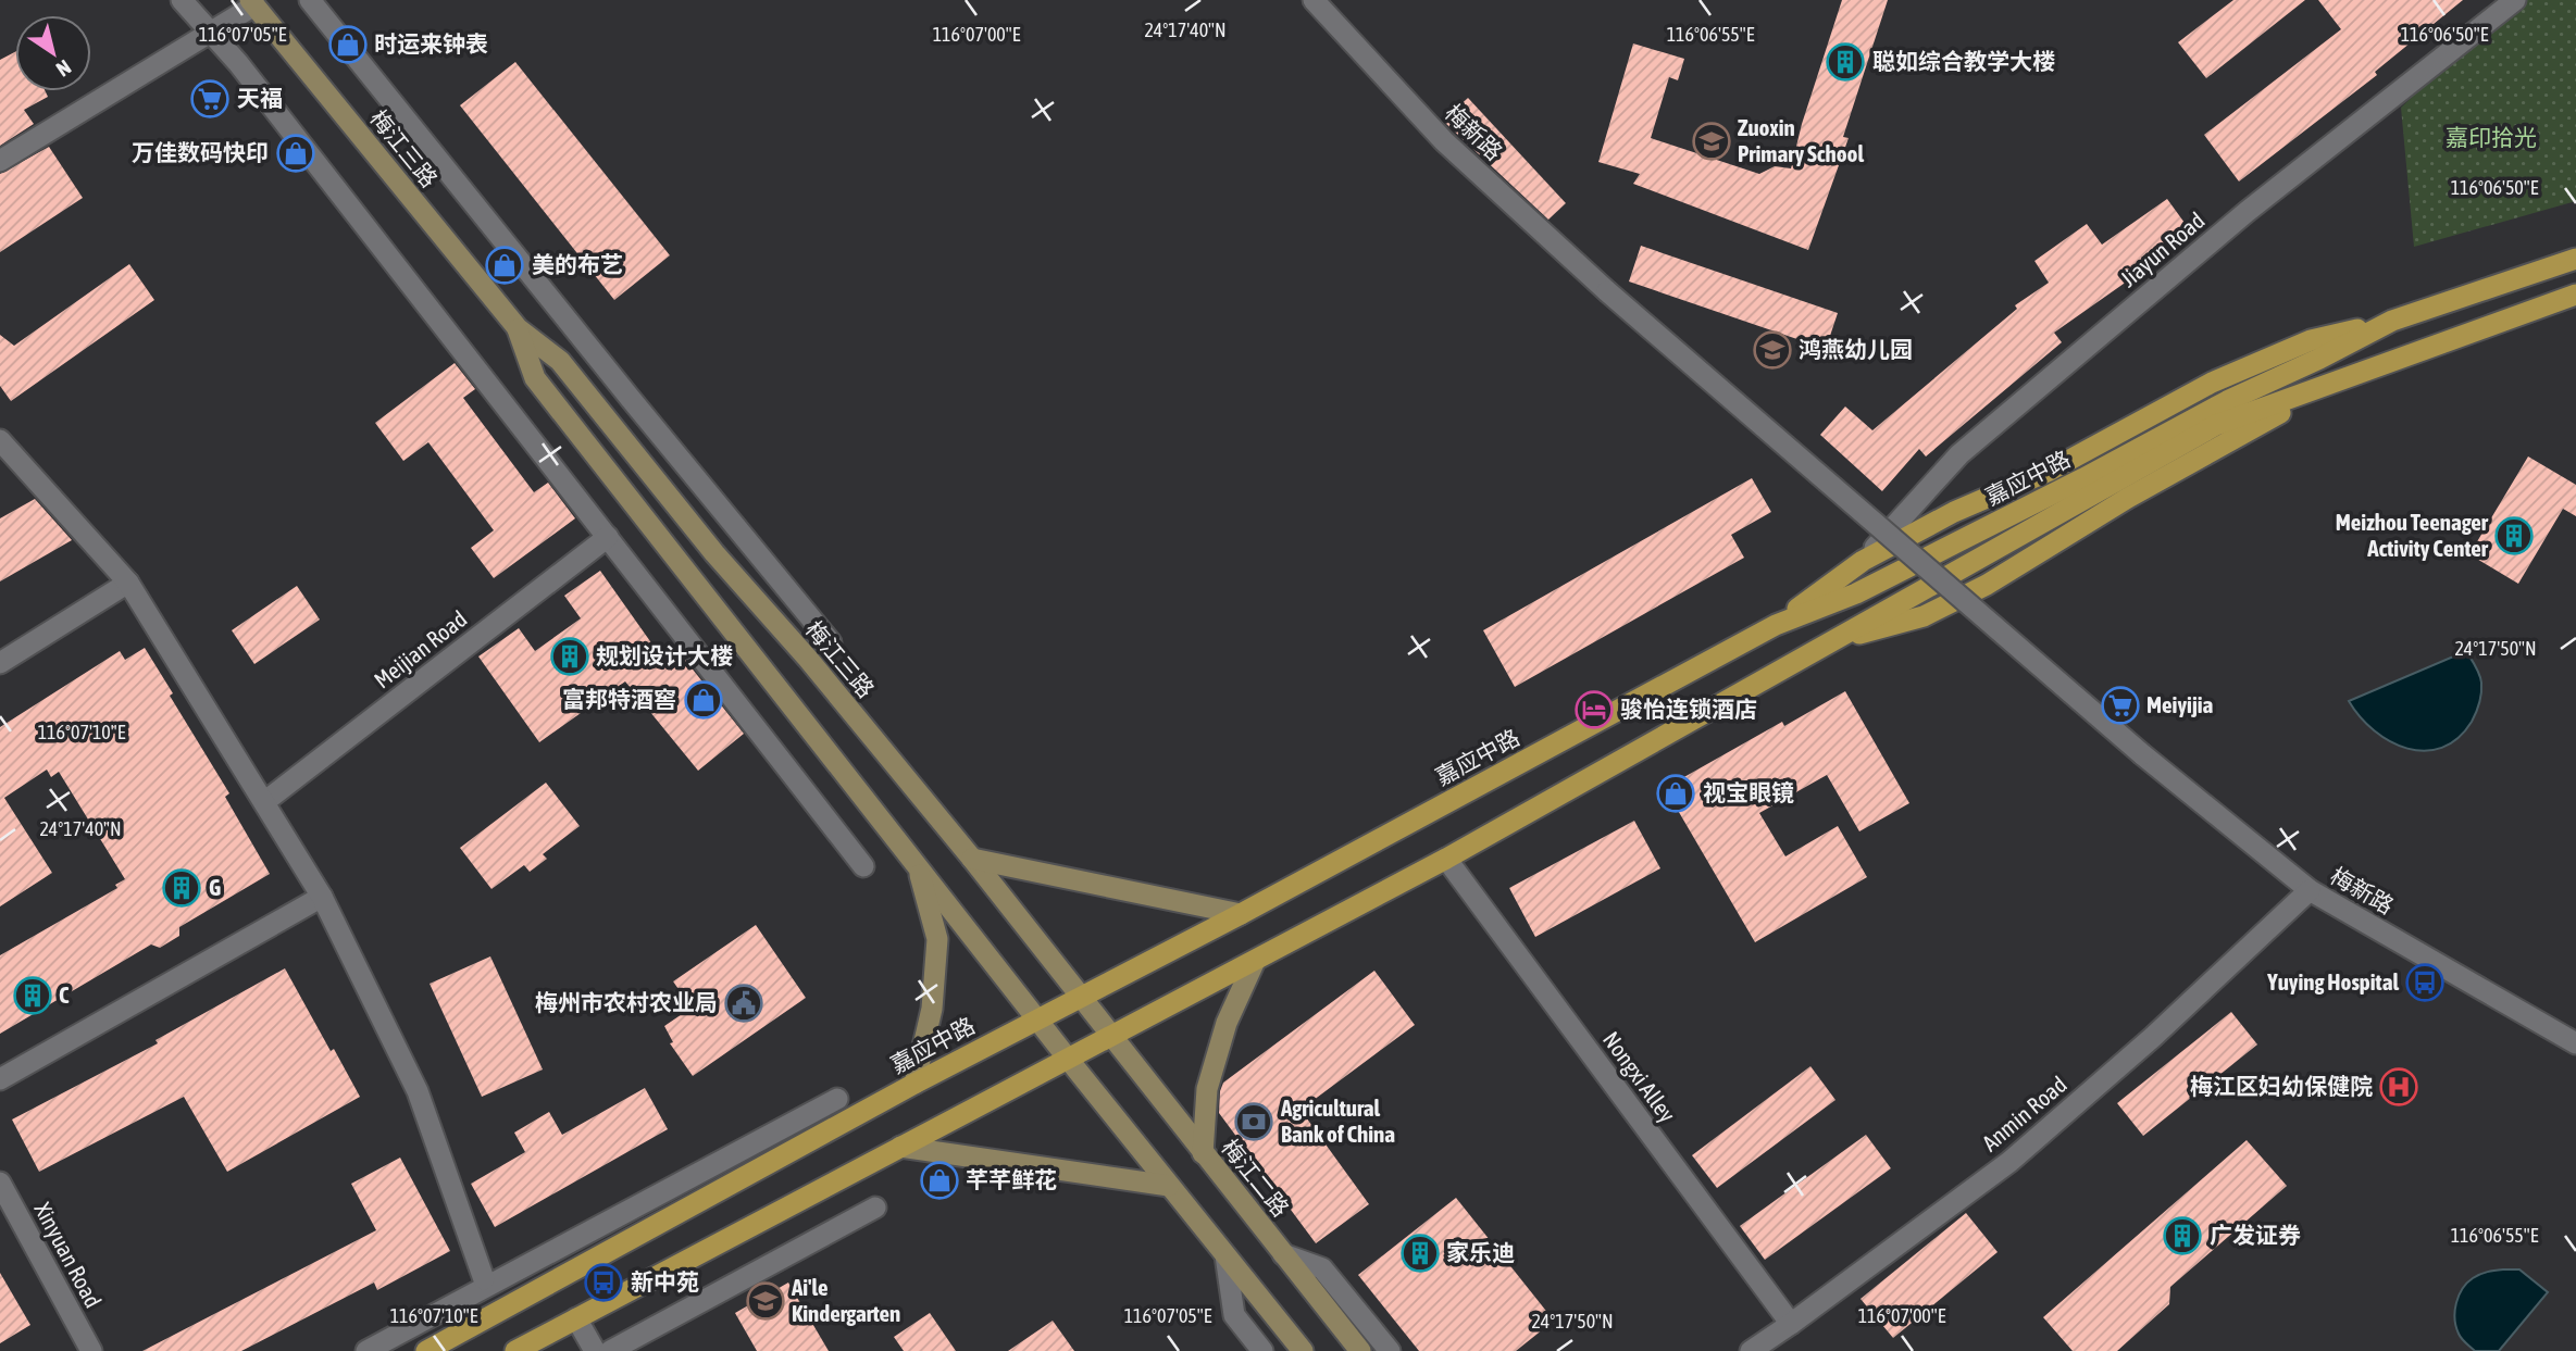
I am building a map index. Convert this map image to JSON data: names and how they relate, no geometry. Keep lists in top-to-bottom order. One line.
{"streets":{"main road":["梅江三路","嘉应中路","梅江二路"],"street":["梅新路","Jiayun Road","Meijian Road","Nongxi Alley","Anmin Road","Xinyuan Road"]},"crossings":[["梅新路","Anmin Road"],["梅江三路","嘉应中路"],["梅江三路","梅江二路"],["Nongxi Alley","Anmin Road"]],"parks":["嘉印拾光"],"places":{"shop":["时运来钟表","万佳数码快印","美的布艺","富邦特酒窖","视宝眼镜","芊芊鲜花"],"building":["聪如综合教学大楼","Meizhou Teenager Activity Center","规划设计大楼","G","C","广发证券","家乐迪"],"supermarket":["天福","Meiyijia"],"school or university":["Zuoxin Primary School","鸿燕幼儿园","Ai'le Kindergarten"],"hotel":["骏怡连锁酒店"],"bus stop":["Yuying Hospital","新中苑"],"public building":["梅州市农村农业局"],"hospital":["梅江区妇幼保健院"],"bank":["Agricultural Bank of China"]},"north":"bottom right","coordinates":["24°17'40\"N","116°07'05\"E","116°07'00\"E","116°06'55\"E","116°06'50\"E","24°17'50\"N","116°07'10\"E"]}
